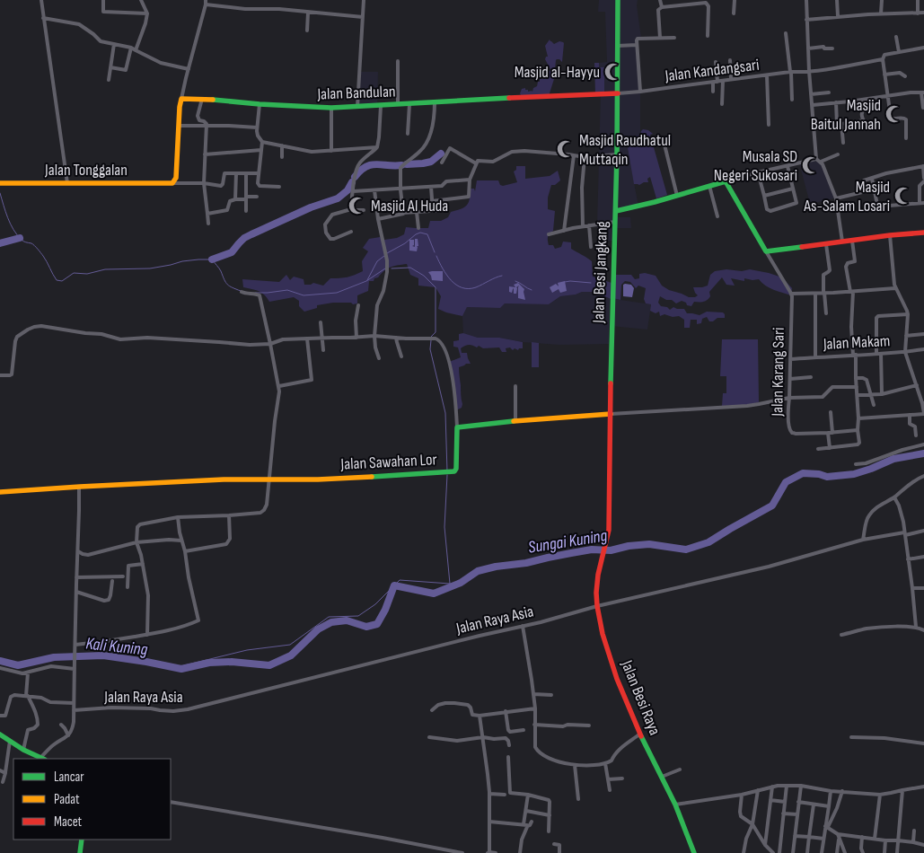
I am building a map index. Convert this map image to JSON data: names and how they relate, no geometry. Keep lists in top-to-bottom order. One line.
{"streets":{"main road":["Jalan Bandulan","Jalan Tonggalan","Jalan Besi Jangkang","Jalan Sawahan Lor","Jalan Besi Raya"],"street":["Jalan Kandangsari","Jalan Makam","Jalan Karang Sari","Jalan Raya Asia"]},"crossings":[["Jalan Kandangsari","Jalan Bandulan"],["Jalan Kandangsari","Jalan Besi Jangkang"],["Jalan Bandulan","Jalan Besi Jangkang"],["Jalan Besi Jangkang","Jalan Besi Raya"],["Jalan Makam","Jalan Karang Sari"],["Jalan Raya Asia","Jalan Besi Raya"]],"water":["Sungai Kuning","Kali Kuning"],"places":{"mosque":["Masjid al-Hayyu","Masjid Baitul Jannah","Masjid Raudhatul Muttaqin","Musala SD Negeri Sukosari","Masjid As-Salam Losari","Masjid Al Huda"]},"legend":["Lancar","Padat","Macet"]}
